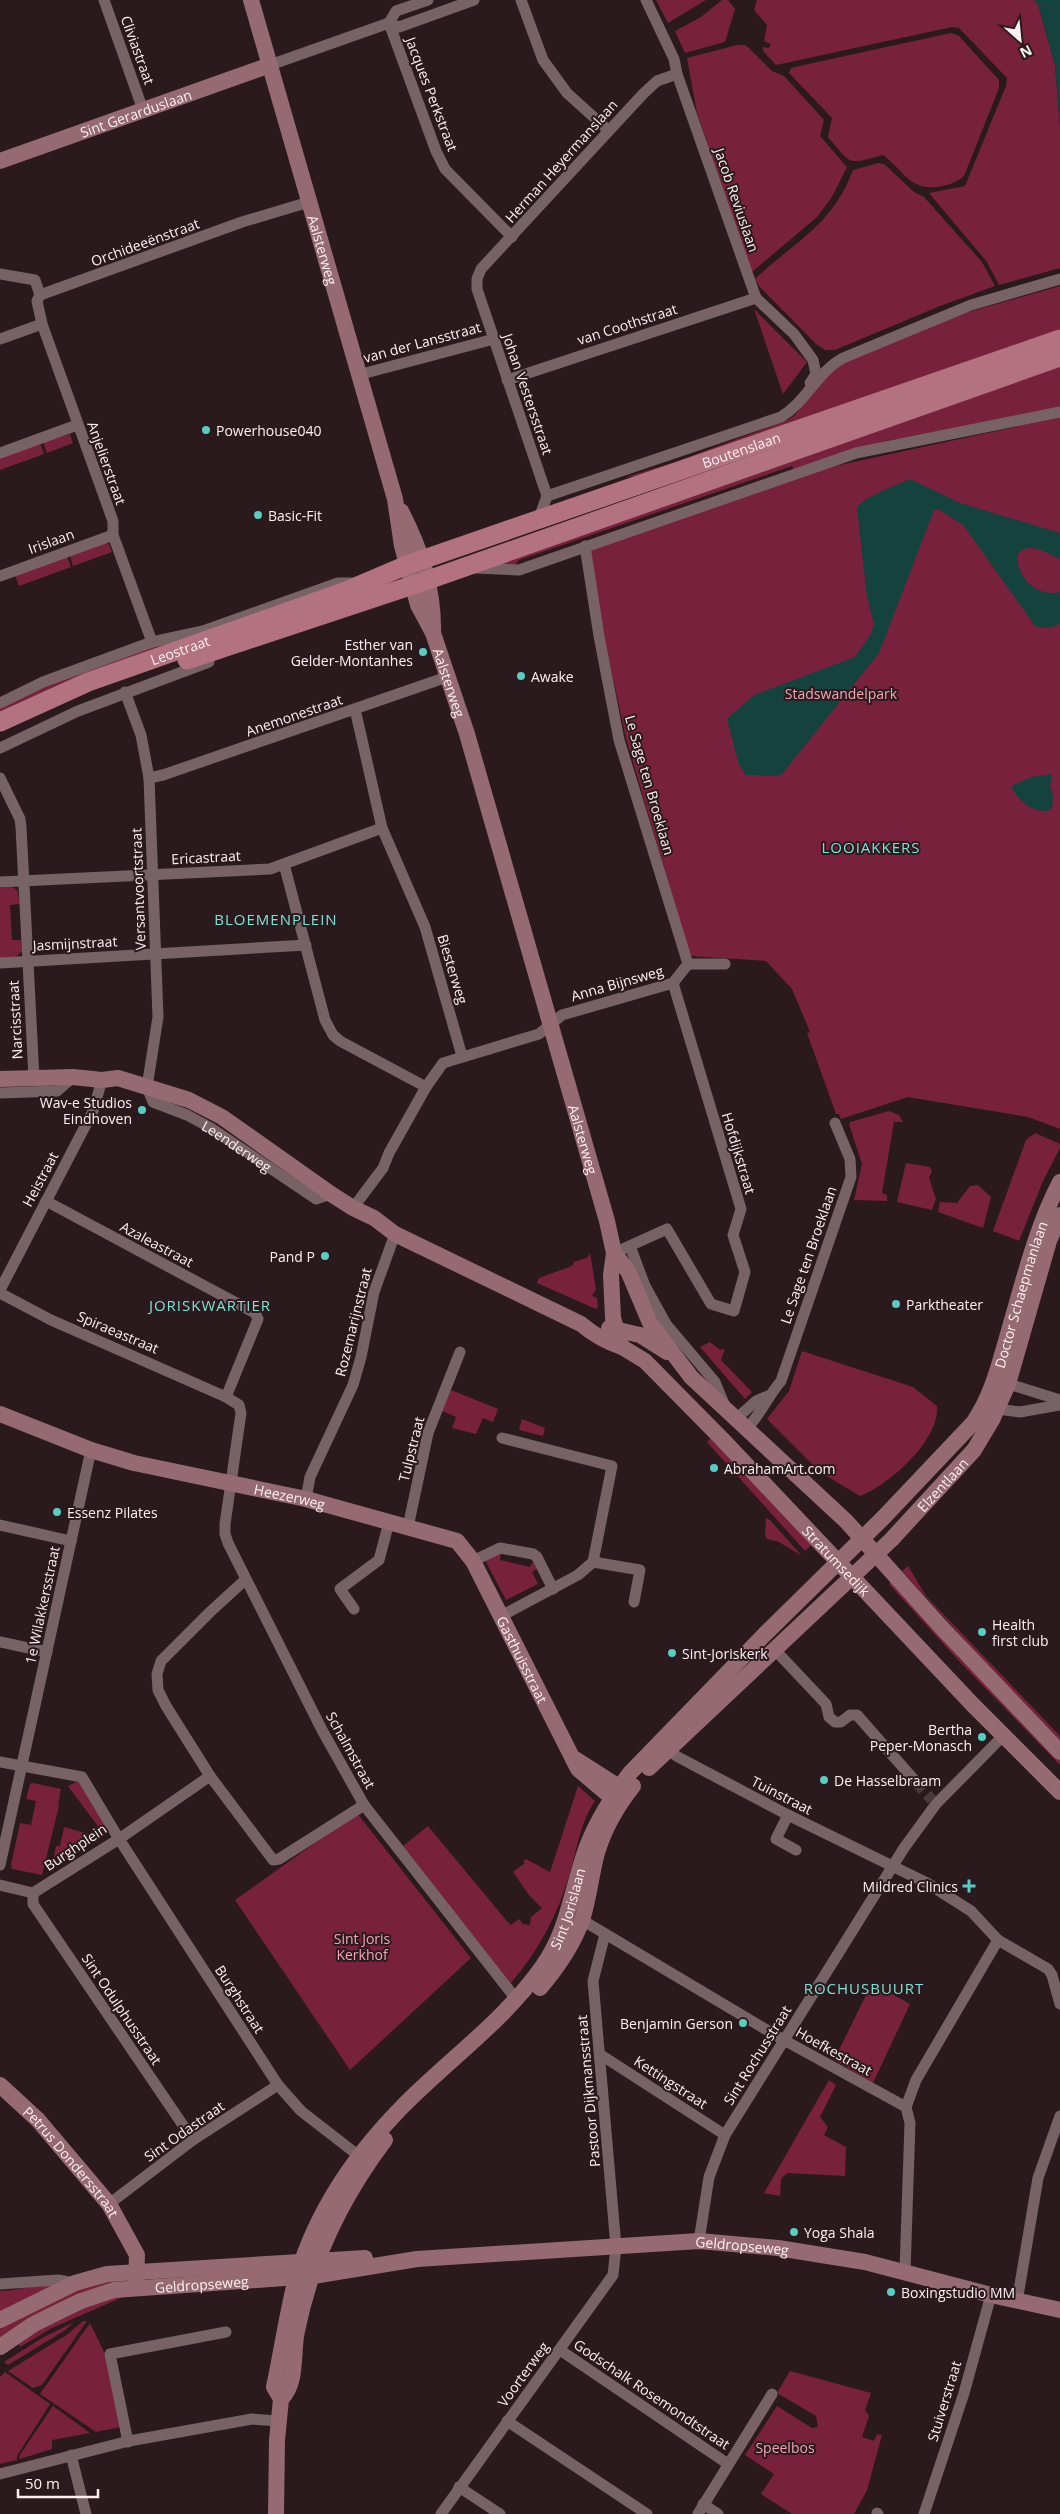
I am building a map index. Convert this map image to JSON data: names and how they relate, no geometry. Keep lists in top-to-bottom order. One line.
{"streets":{"main road":["Sint Gerarduslaan","Aalsterweg","Boutenslaan","Leostraat","Leenderweg","Doctor Schaepmanlaan","Elzentlaan","Heezerweg","Stratumsedijk","Gasthuisstraat","Sint Jorislaan","Petrus Dondersstraat","Geldropseweg"],"street":["Cliviastraat","Jacques Perkstraat","Herman Heyermanslaan","Jacob Reviuslaan","Orchideeënstraat","van Coothstraat","van der Lansstraat","Johan Vestersstraat","Anjelierstraat","Irislaan","Anemonestraat","Le Sage ten Broeklaan","Ericastraat","Versantvoortstraat","Jasmijnstraat","Biesterweg","Anna Bijnsweg","Narcisstraat","Hofdijkstraat","Heistraat","Azaleastraat","Rozemarijnstraat","Spiraeastraat","Tulpstraat","1e Wilakkersstraat","Schalmstraat","Tuinstraat","Burghplein","Burghstraat","Sint Odulphusstraat","Hoefkestraat","Sint Rochusstraat","Kettingstraat","Pastoor Dijkmansstraat","Sint Odastraat","Voorterweg","Godschalk Rosemondtstraat","Stuiverstraat"]},"crossings":[["Cliviastraat","Sint Gerarduslaan"],["Jacques Perkstraat","Herman Heyermanslaan"],["Sint Gerarduslaan","Aalsterweg"],["Herman Heyermanslaan","Jacob Reviuslaan"],["Herman Heyermanslaan","Johan Vestersstraat"],["Jacob Reviuslaan","van Coothstraat"],["Jacob Reviuslaan","Boutenslaan"],["Orchideeënstraat","Aalsterweg"],["Orchideeënstraat","Anjelierstraat"],["Aalsterweg","van der Lansstraat"],["Aalsterweg","Boutenslaan"],["Aalsterweg","Leostraat"],["Aalsterweg","Anemonestraat"],["Aalsterweg","Anna Bijnsweg"],["Aalsterweg","Leenderweg"],["van Coothstraat","Johan Vestersstraat"],["van der Lansstraat","Johan Vestersstraat"],["Johan Vestersstraat","Boutenslaan"],["Boutenslaan","Leostraat"],["Boutenslaan","Le Sage ten Broeklaan"],["Anjelierstraat","Irislaan"],["Anjelierstraat","Leostraat"],["Leostraat","Versantvoortstraat"],["Anemonestraat","Versantvoortstraat"],["Anemonestraat","Biesterweg"],["Le Sage ten Broeklaan","Anna Bijnsweg"],["Ericastraat","Versantvoortstraat"],["Ericastraat","Biesterweg"],["Versantvoortstraat","Jasmijnstraat"],["Versantvoortstraat","Leenderweg"],["Jasmijnstraat","Narcisstraat"],["Biesterweg","Anna Bijnsweg"],["Anna Bijnsweg","Hofdijkstraat"],["Narcisstraat","Leenderweg"],["Leenderweg","Heistraat"],["Leenderweg","Rozemarijnstraat"],["Leenderweg","Stratumsedijk"],["Heistraat","Azaleastraat"],["Heistraat","Spiraeastraat"],["Azaleastraat","Spiraeastraat"],["Azaleastraat","Schalmstraat"],["Doctor Schaepmanlaan","Elzentlaan"],["Rozemarijnstraat","Heezerweg"],["Spiraeastraat","Schalmstraat"],["Tulpstraat","Heezerweg"],["Elzentlaan","Stratumsedijk"],["Elzentlaan","Sint Jorislaan"],["Heezerweg","1e Wilakkersstraat"],["Heezerweg","Gasthuisstraat"],["Heezerweg","Schalmstraat"],["Stratumsedijk","Sint Jorislaan"],["Stratumsedijk","Sint Rochusstraat"],["1e Wilakkersstraat","Burghplein"],["Gasthuisstraat","Sint Jorislaan"],["Schalmstraat","Sint Jorislaan"],["Tuinstraat","Sint Jorislaan"],["Tuinstraat","Sint Rochusstraat"],["Burghplein","Burghstraat"],["Burghplein","Sint Odulphusstraat"],["Sint Jorislaan","Burghstraat"],["Sint Jorislaan","Hoefkestraat"],["Sint Jorislaan","Geldropseweg"],["Burghstraat","Sint Odastraat"],["Sint Odulphusstraat","Sint Odastraat"],["Hoefkestraat","Sint Rochusstraat"],["Hoefkestraat","Pastoor Dijkmansstraat"],["Sint Rochusstraat","Kettingstraat"],["Sint Rochusstraat","Geldropseweg"],["Kettingstraat","Pastoor Dijkmansstraat"],["Pastoor Dijkmansstraat","Geldropseweg"],["Pastoor Dijkmansstraat","Voorterweg"],["Sint Odastraat","Petrus Dondersstraat"],["Petrus Dondersstraat","Geldropseweg"],["Geldropseweg","Voorterweg"],["Geldropseweg","Stuiverstraat"],["Voorterweg","Godschalk Rosemondtstraat"]],"districts":["LOOIAKKERS","BLOEMENPLEIN","JORISKWARTIER","ROCHUSBUURT"],"parks":["Stadswandelpark","Sint Joris Kerkhof","Speelbos"],"places":{"other":["Powerhouse040","Basic-Fit","Esther van Gelder-Montanhes","Awake","Wav-e Studios Eindhoven","Pand P","Parktheater","AbrahamArt.com","Essenz Pilates","Health first club","Sint-Joriskerk","Bertha Peper-Monasch","De Hasselbraam","Benjamin Gerson","Yoga Shala","Boxingstudio MM"],"health":["Mildred Clinics"]},"scale_bar":"50 m","north":"bottom right"}
